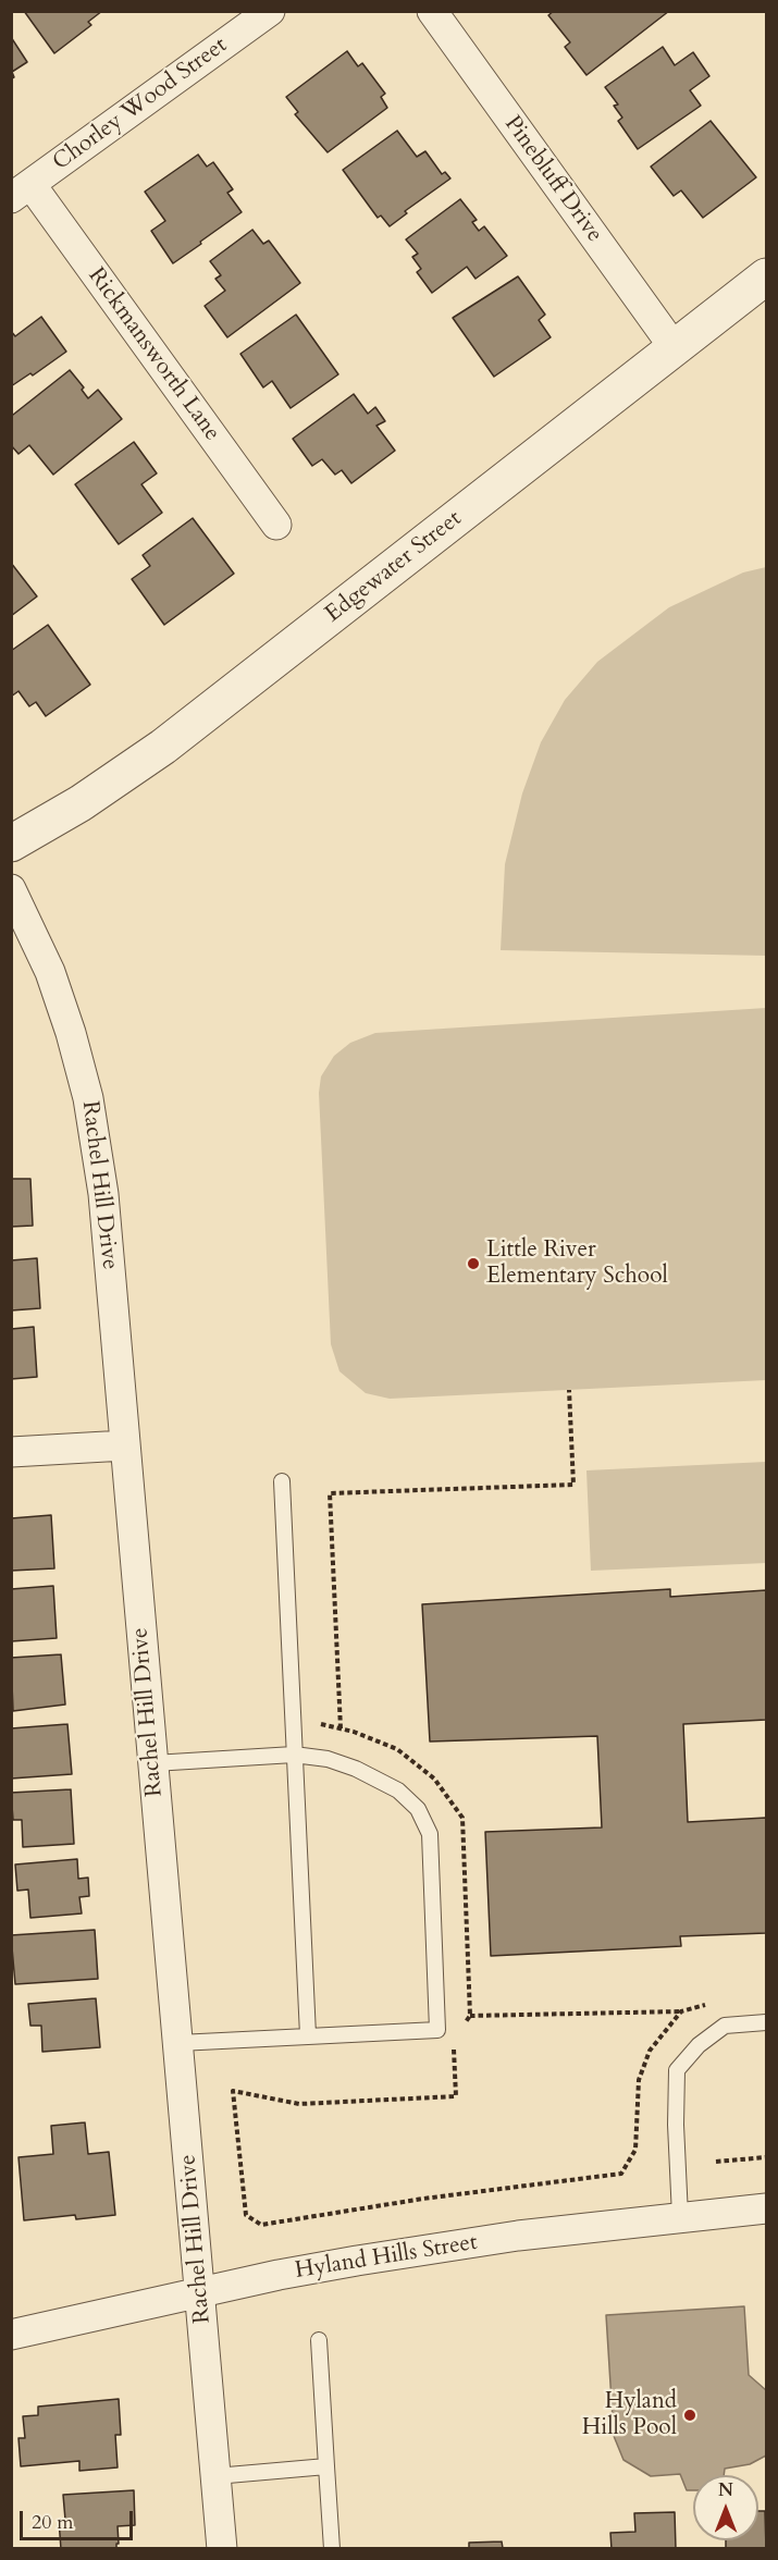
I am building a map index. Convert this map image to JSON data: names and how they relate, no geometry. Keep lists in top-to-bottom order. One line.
{"streets":{"street":["Chorley Wood Street","Pinebluff Drive","Rickmansworth Lane","Edgewater Street","Rachel Hill Drive","Hyland Hills Street"]},"crossings":[["Chorley Wood Street","Rickmansworth Lane"],["Pinebluff Drive","Edgewater Street"],["Rachel Hill Drive","Hyland Hills Street"]],"places":["Little River Elementary School","Hyland Hills Pool"],"scale_bar":"20 m","north":"top"}
